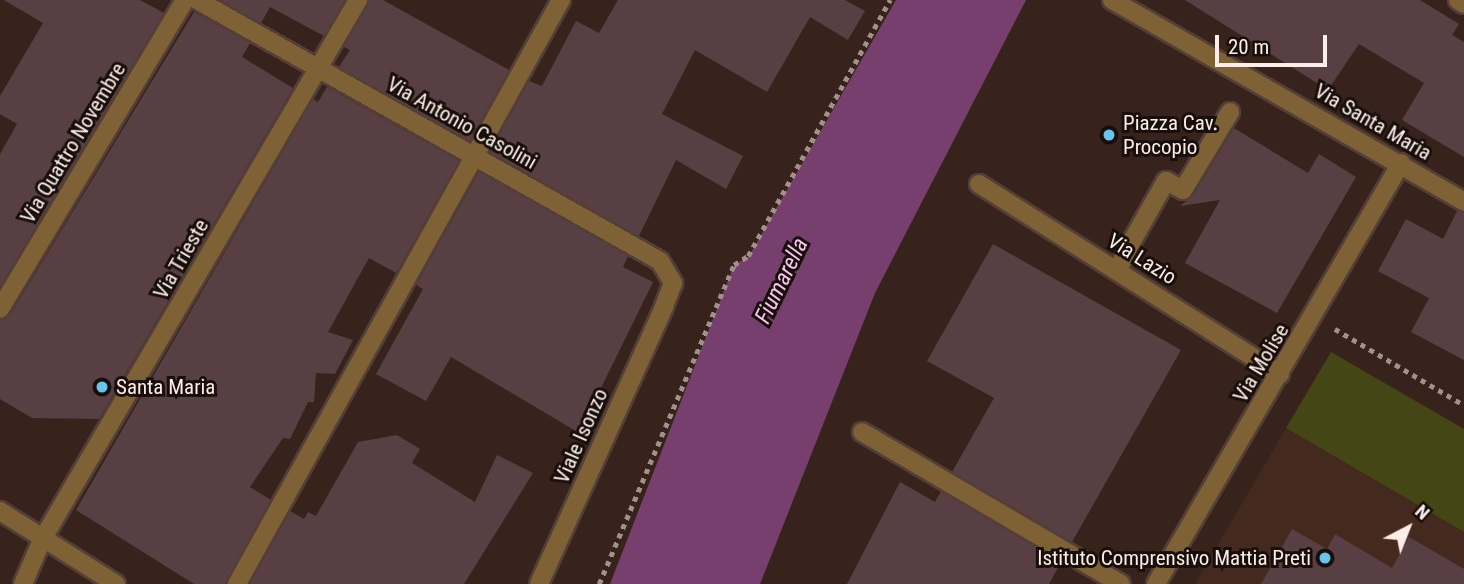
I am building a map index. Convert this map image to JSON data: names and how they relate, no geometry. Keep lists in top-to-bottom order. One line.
{"streets":{"street":["Via Santa Maria","Via Antonio Casolini","Via Quattro Novembre","Via Trieste","Via Lazio","Via Molise","Viale Isonzo"]},"crossings":[["Via Santa Maria","Via Molise"],["Via Antonio Casolini","Via Trieste"],["Via Antonio Casolini","Viale Isonzo"],["Via Lazio","Via Molise"]],"water":["Fiumarella"],"places":["Piazza Cav. Procopio","Santa Maria","Istituto Comprensivo Mattia Preti"],"scale_bar":"20 m","north":"top right"}
